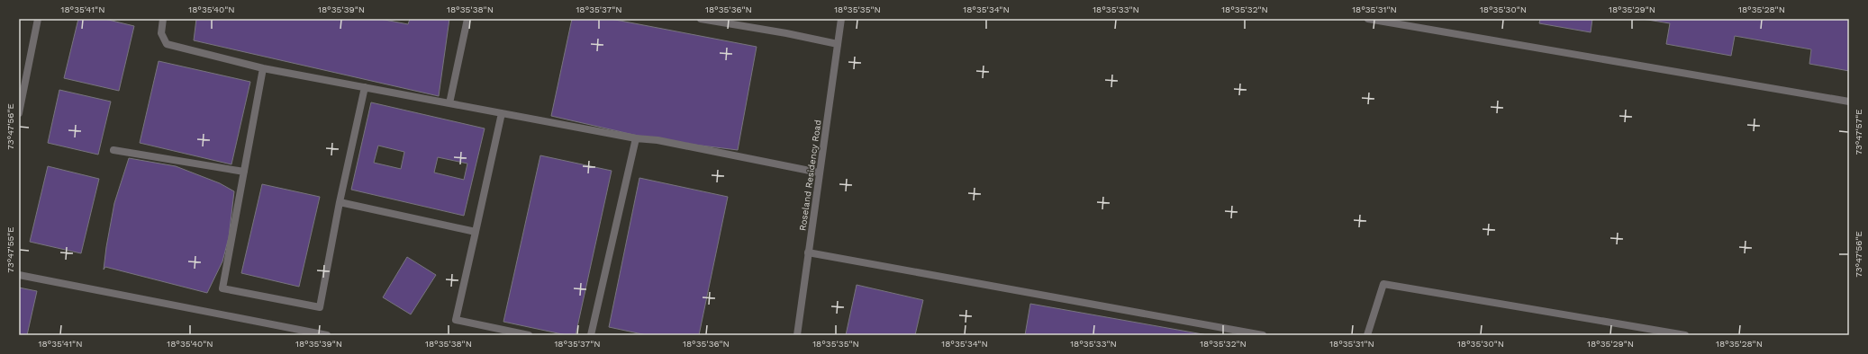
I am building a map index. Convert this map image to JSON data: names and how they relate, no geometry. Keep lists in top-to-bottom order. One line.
{"streets":{"street":["Roseland Residency Road"]},"coordinates":["18°35'41\"N","18°35'40\"N","18°35'39\"N","18°35'38\"N","18°35'37\"N","18°35'36\"N","18°35'35\"N","18°35'34\"N","18°35'33\"N","18°35'32\"N","18°35'31\"N","18°35'30\"N","18°35'29\"N","18°35'28\"N","73°47'56\"E","73°47'57\"E","73°47'55\"E"]}
